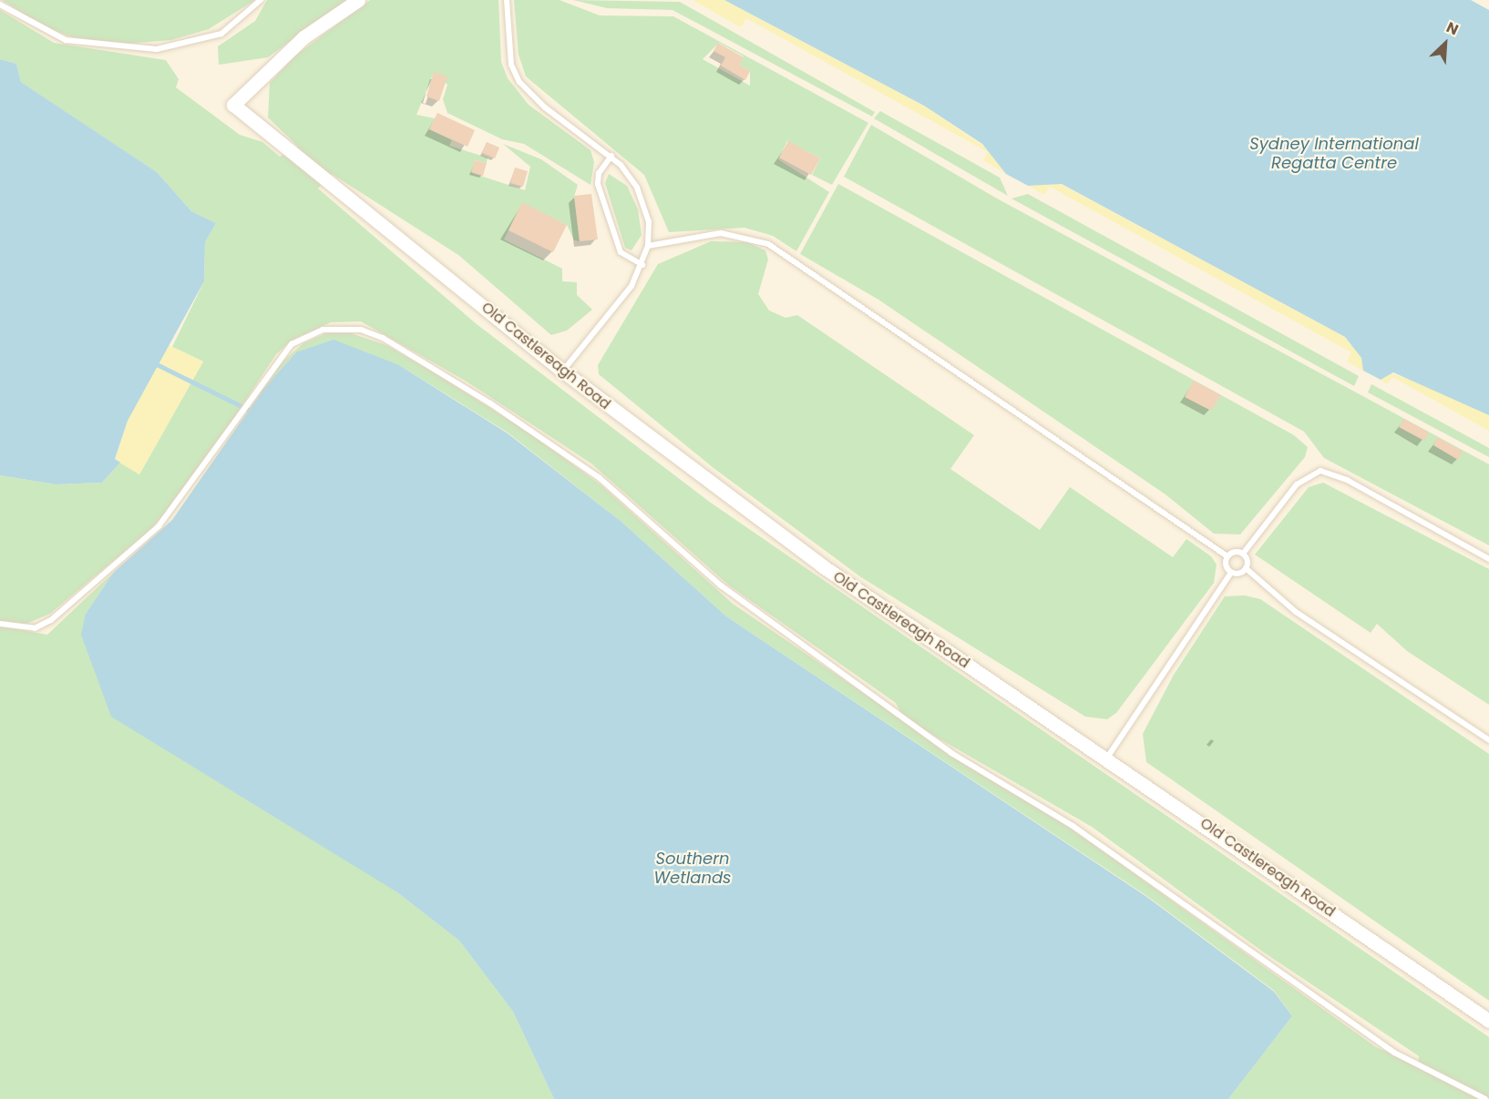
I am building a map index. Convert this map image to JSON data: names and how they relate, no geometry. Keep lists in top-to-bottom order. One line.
{"streets":{"street":["Old Castlereagh Road"]},"water":["Sydney International Regatta Centre","Southern Wetlands"],"north":"top right"}
